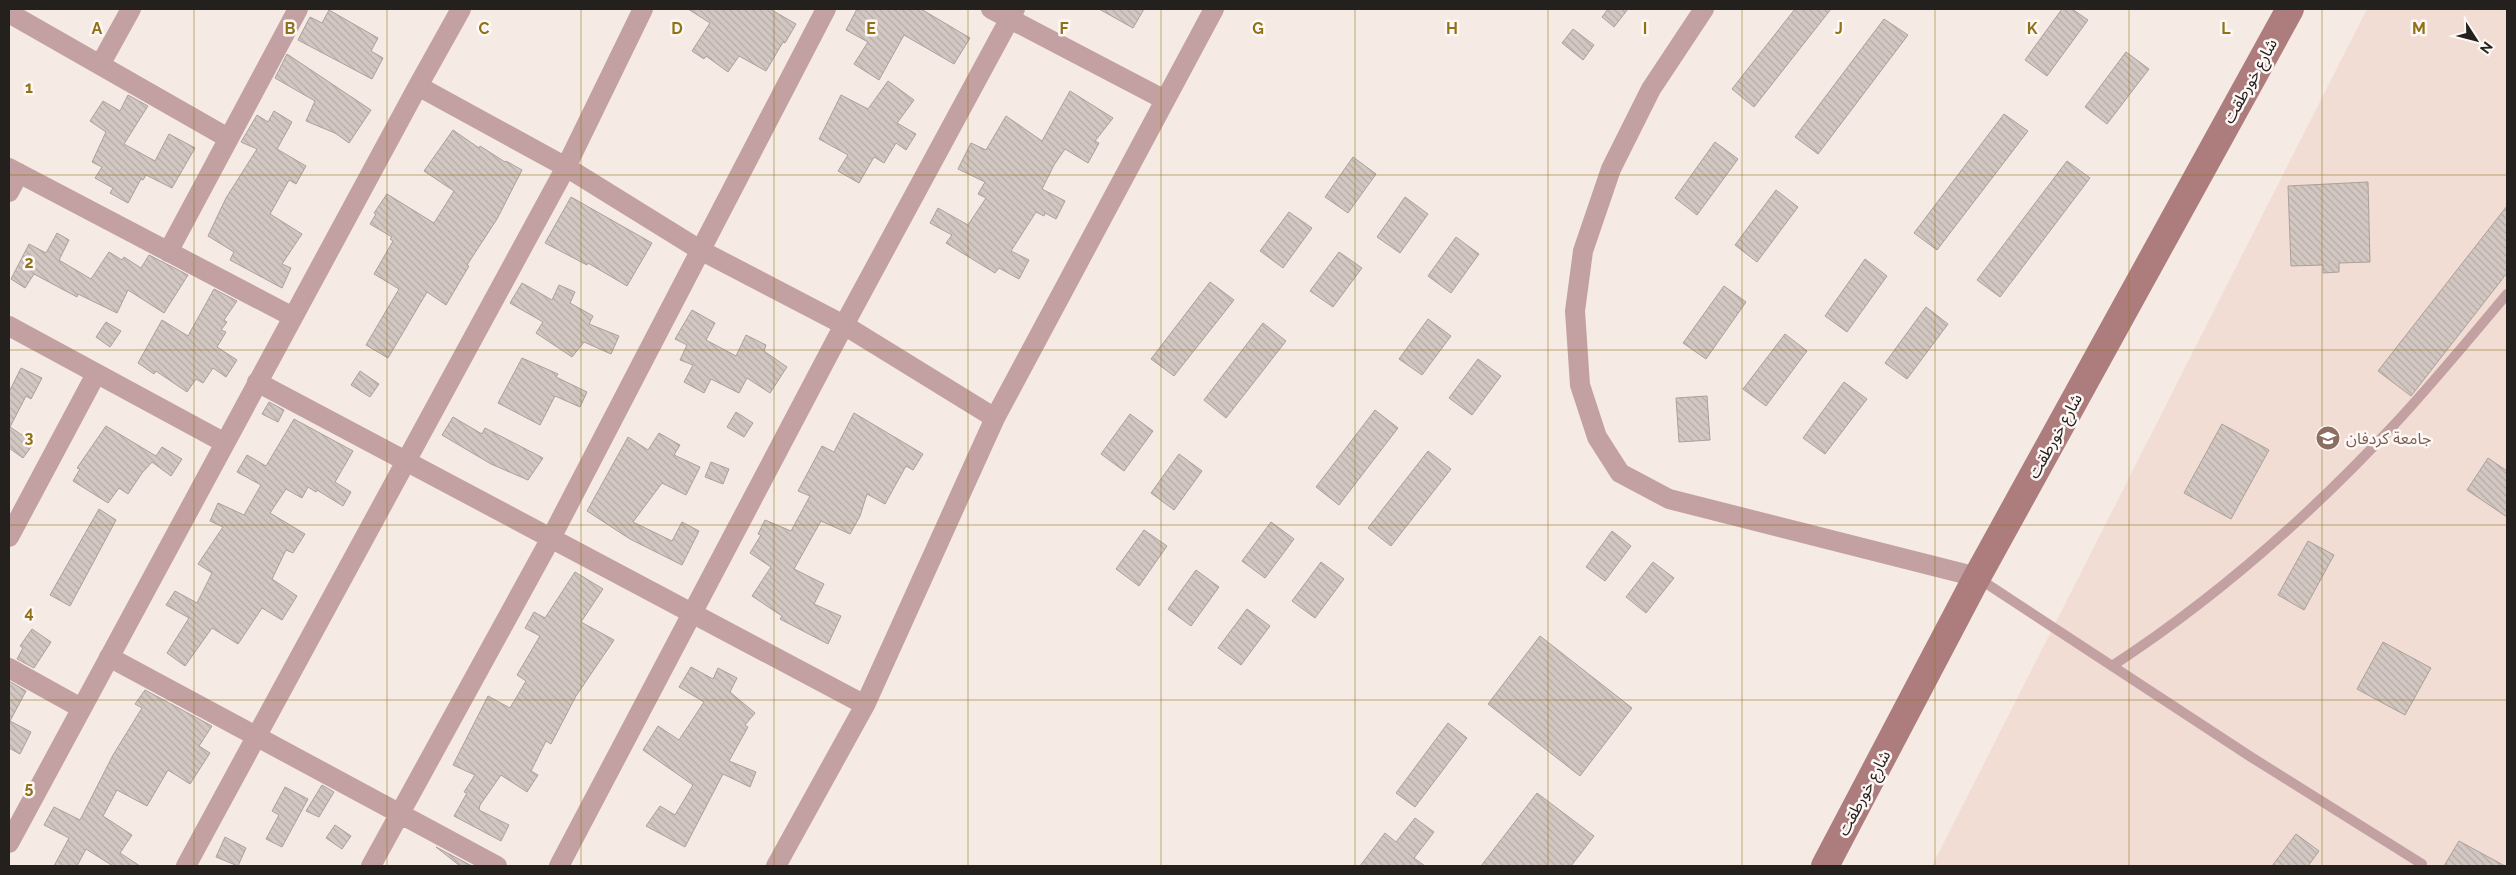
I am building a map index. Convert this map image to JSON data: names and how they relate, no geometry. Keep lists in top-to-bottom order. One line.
{"streets":{"street":["شارع خورطقت"]},"places":{"school or university":["جامعة كردفان"]},"north":"bottom right","grid":{"columns":["A","B","C","D","E","F","G","H","I","J","K","L","M"],"rows":["1","2","3","4","5"]}}
